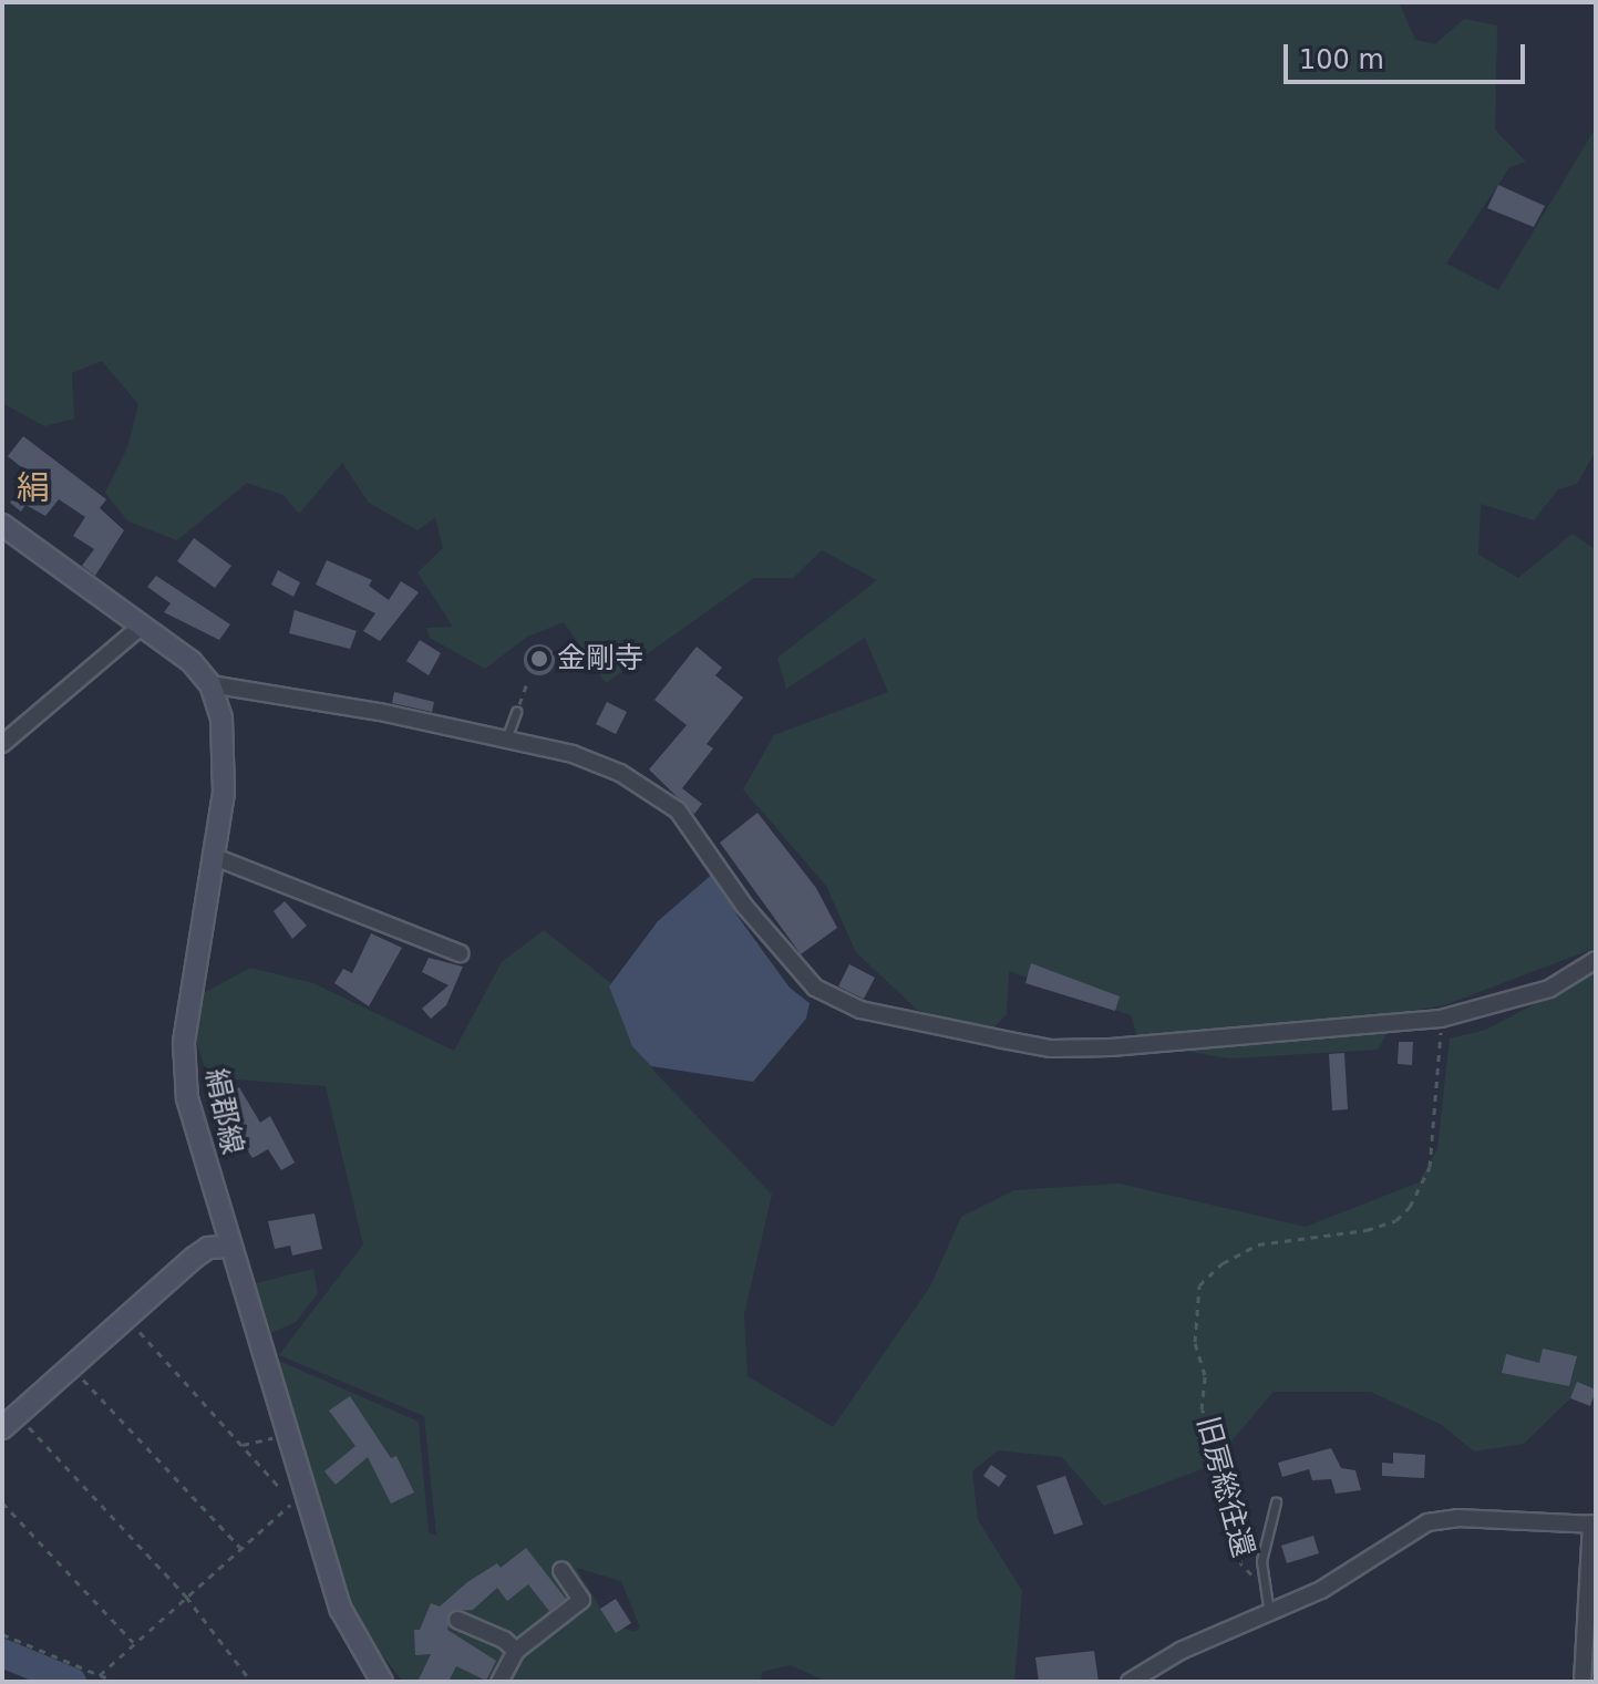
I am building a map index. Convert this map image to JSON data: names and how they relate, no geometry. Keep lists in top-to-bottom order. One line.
{"streets":{"main road":["絹郡線"],"path":["旧房総往還"]},"districts":["絹"],"places":["金剛寺"],"scale_bar":"100 m"}
